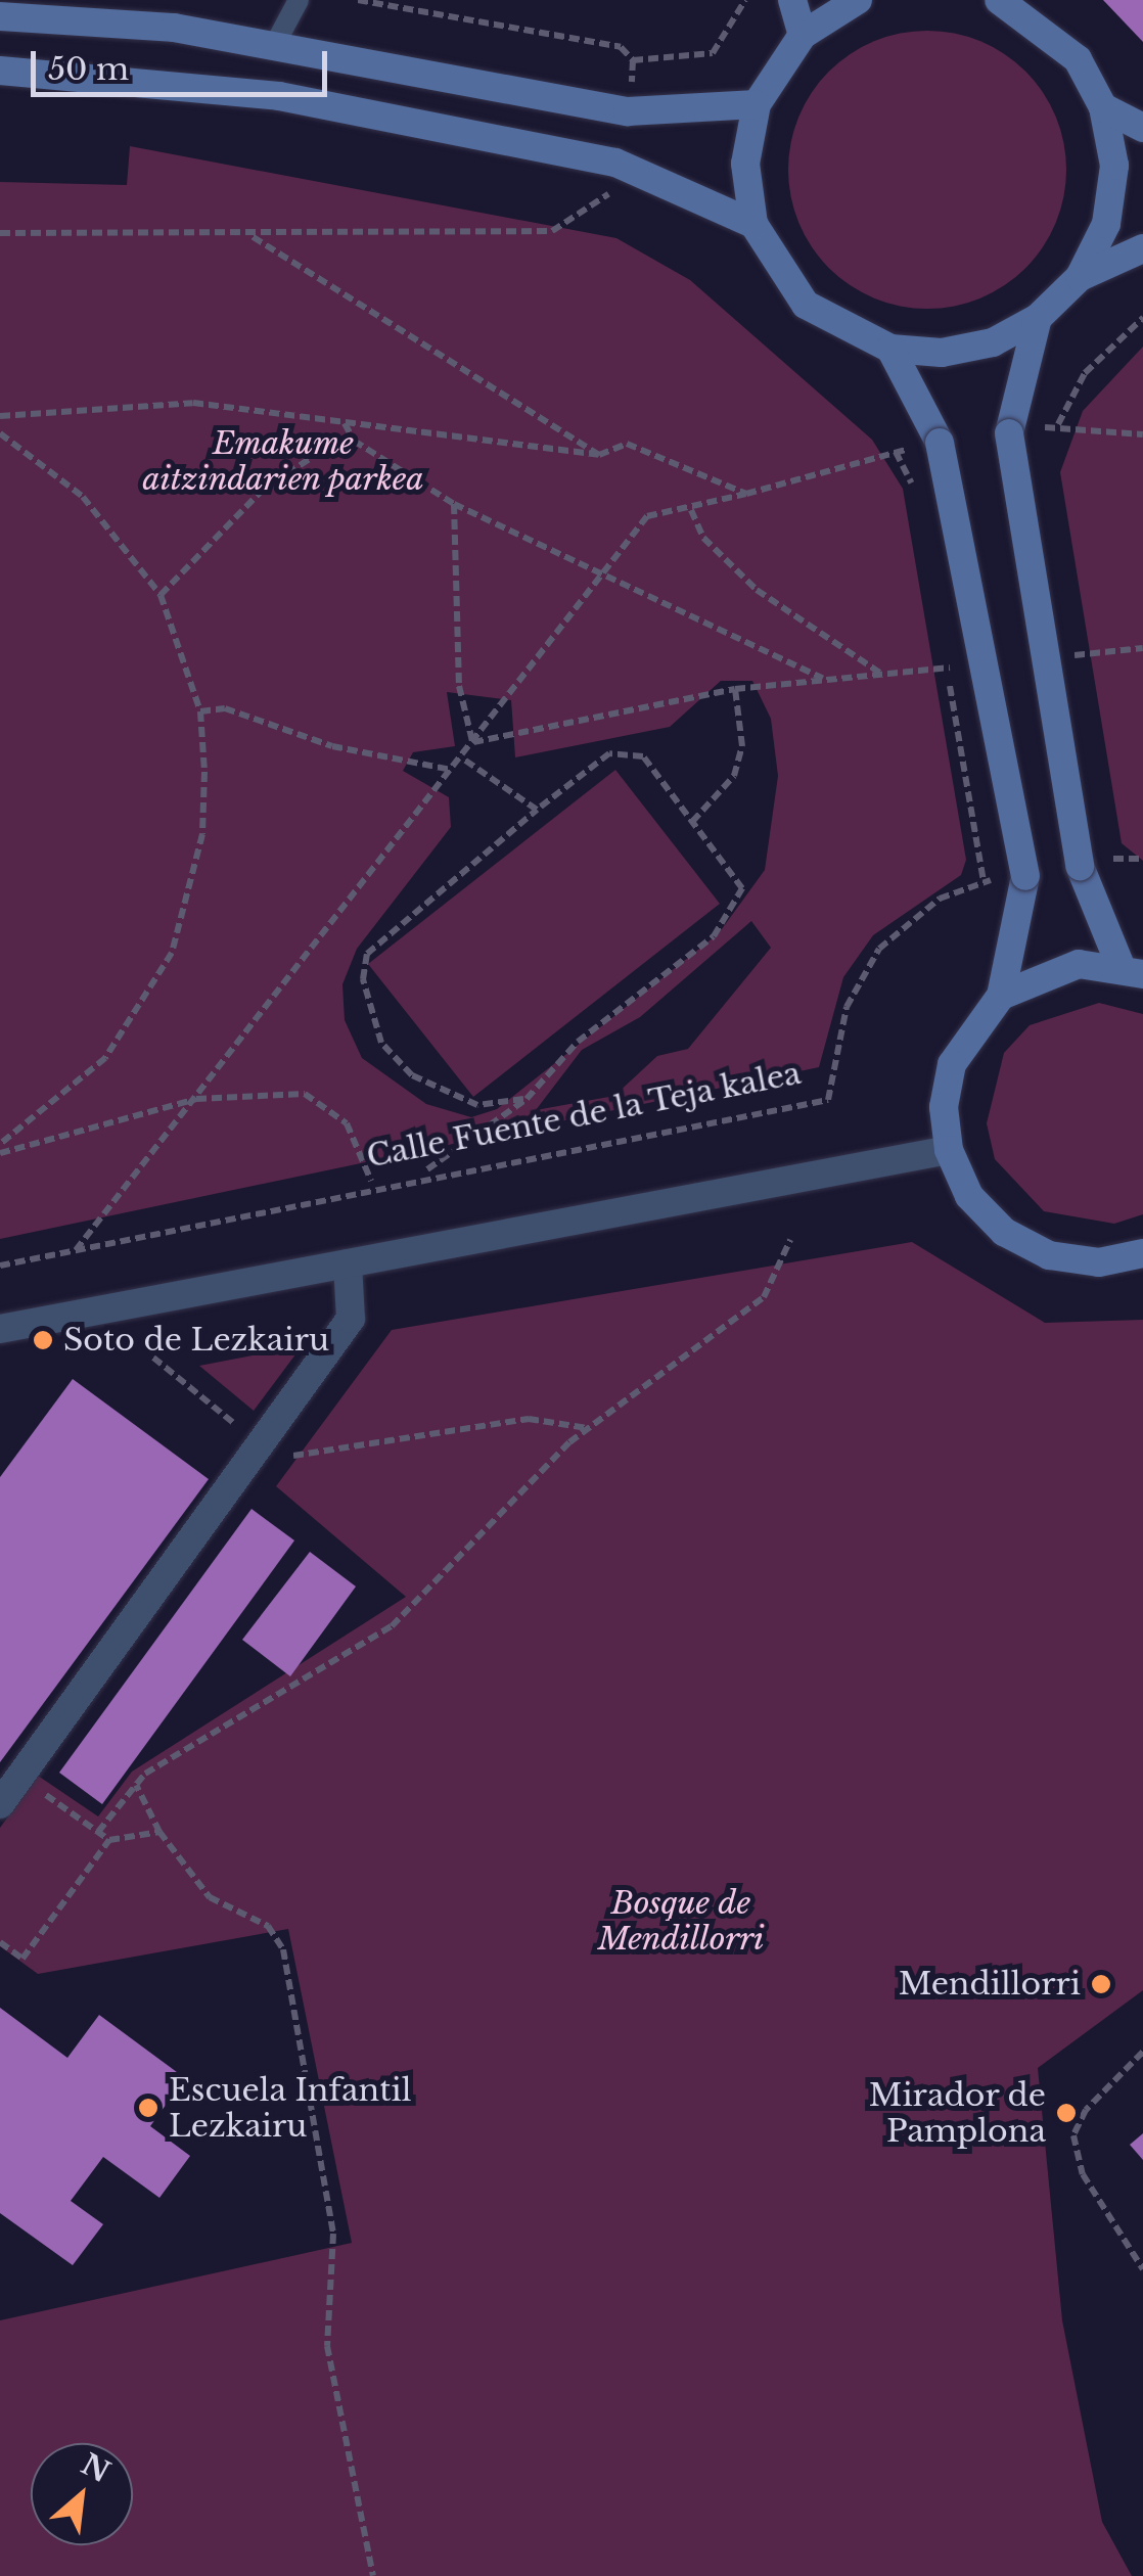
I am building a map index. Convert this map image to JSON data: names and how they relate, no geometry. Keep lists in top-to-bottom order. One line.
{"streets":{"path":["Calle Fuente de la Teja kalea"]},"parks":["Emakume aitzindarien parkea","Bosque de Mendillorri"],"places":["Soto de Lezkairu","Mendillorri","Escuela Infantil Lezkairu","Mirador de Pamplona"],"scale_bar":"50 m","north":"top right"}
